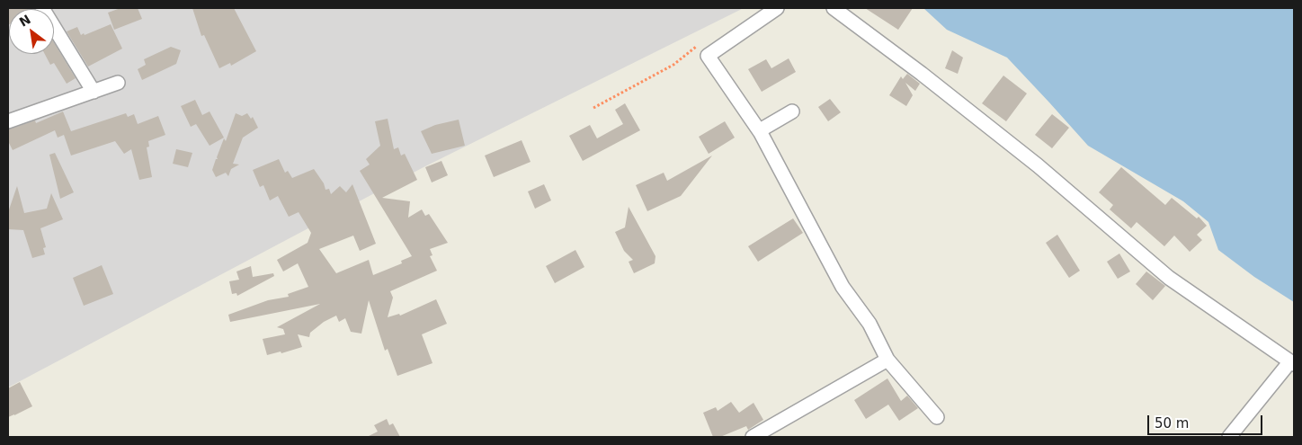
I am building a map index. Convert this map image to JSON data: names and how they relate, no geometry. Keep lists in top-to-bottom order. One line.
{"scale_bar":"50 m","north":"top left"}
